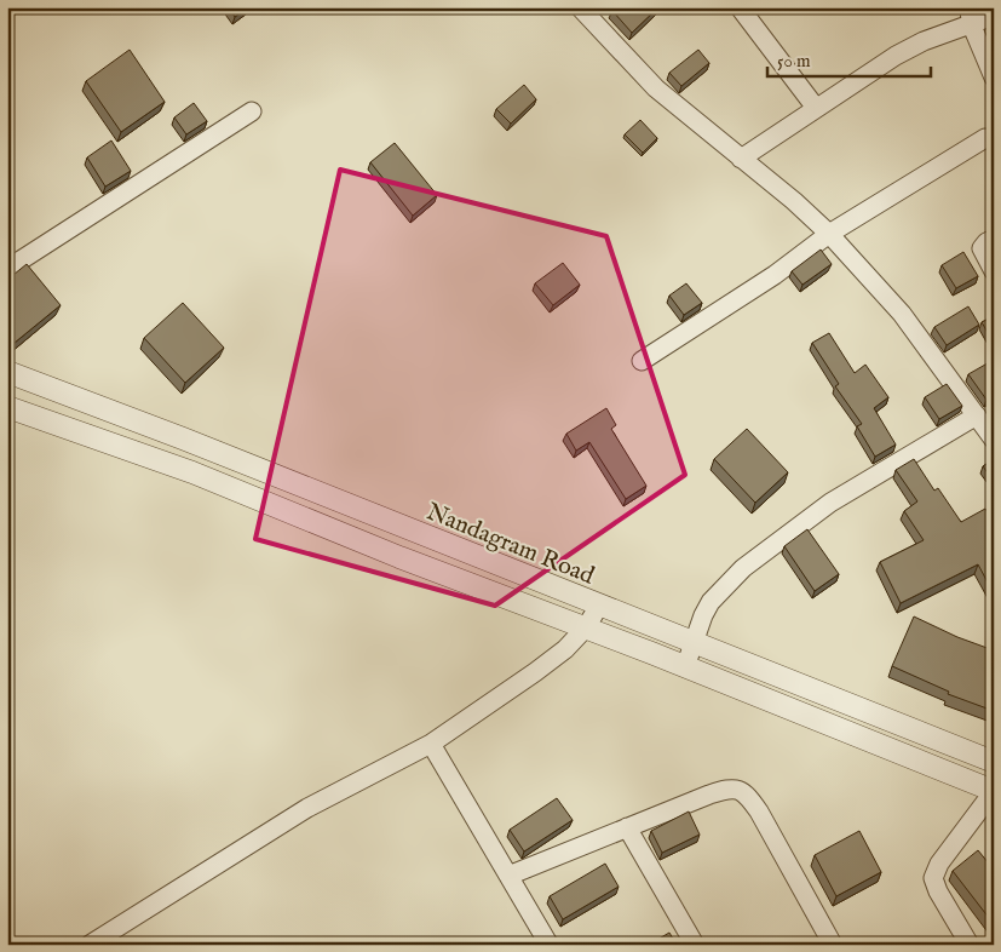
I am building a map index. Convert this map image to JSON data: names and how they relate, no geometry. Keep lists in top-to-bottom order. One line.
{"streets":{"street":["Nandagram Road"]},"scale_bar":"50 m"}
